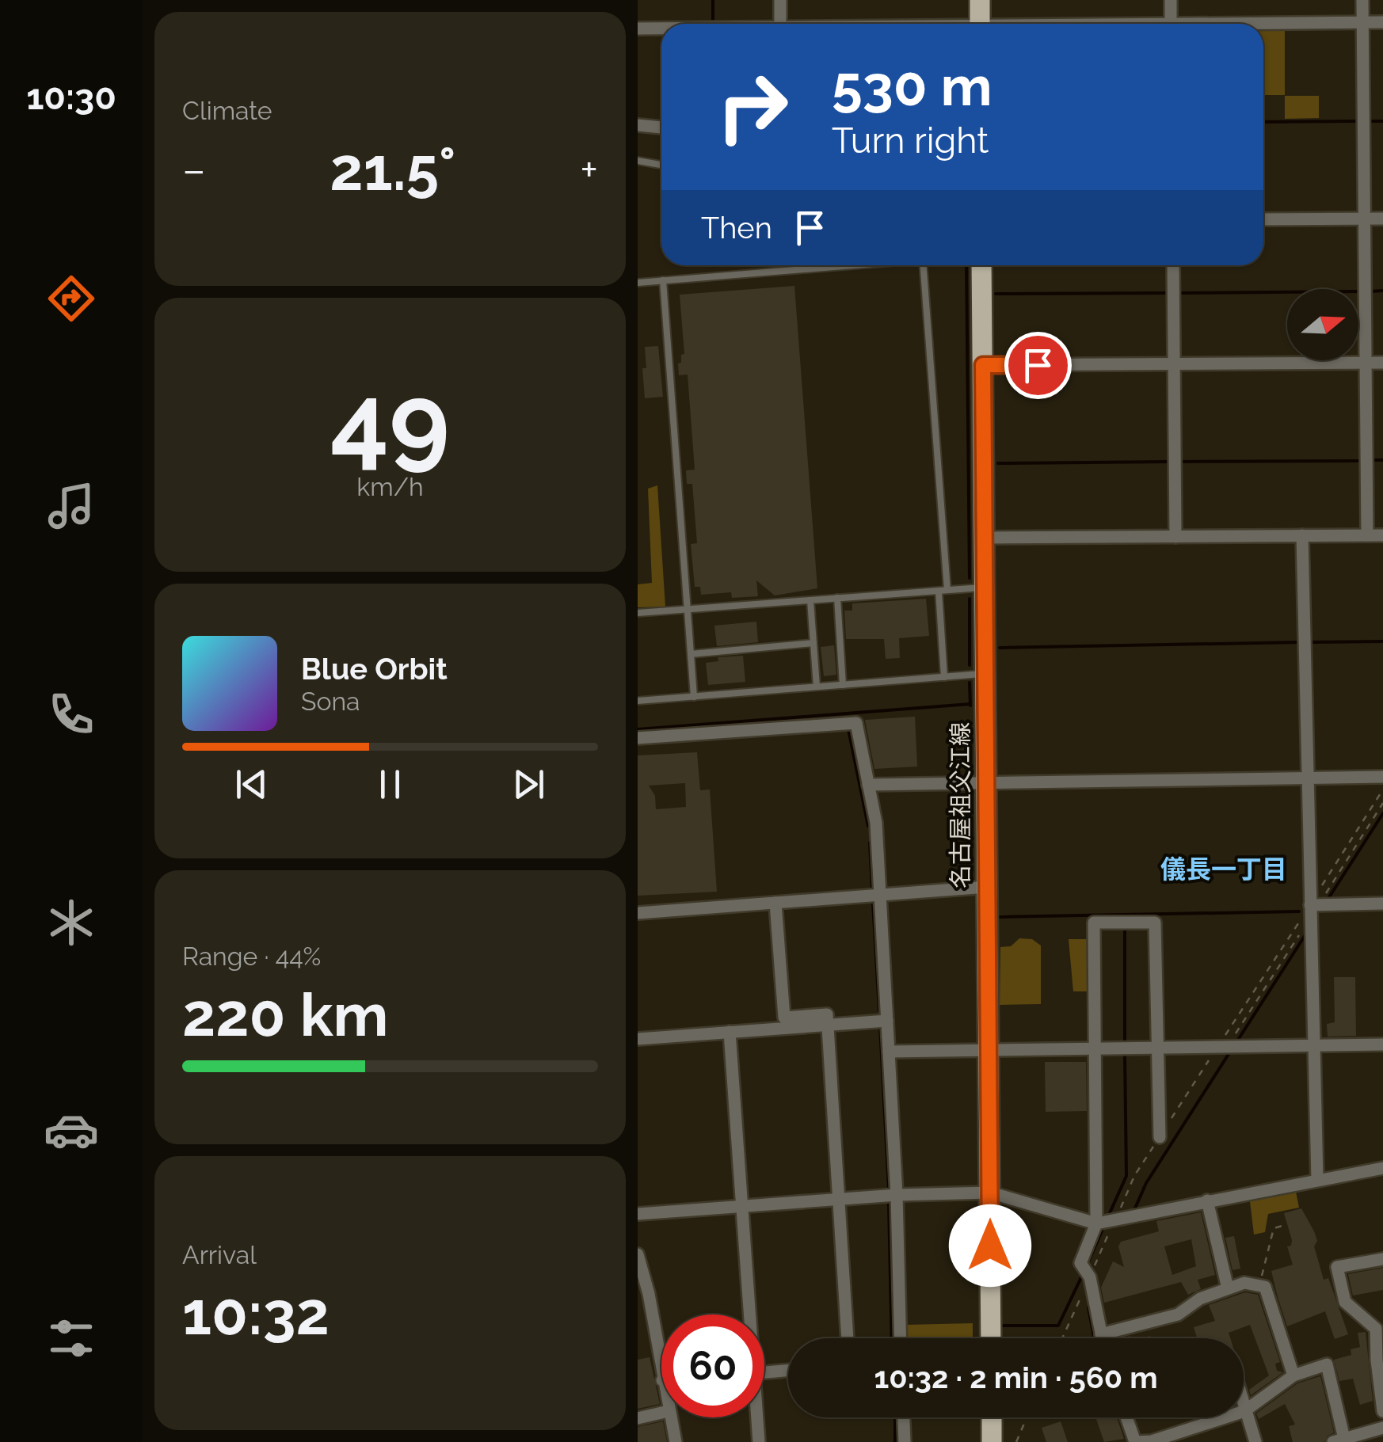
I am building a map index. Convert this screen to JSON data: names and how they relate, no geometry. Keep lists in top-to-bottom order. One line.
{"streets":{"main road":["名古屋祖父江線"]},"districts":["儀長一丁目"],"north":"right","page":{"tabs":"10:30","tile":["Climate",["49","km/h"],["Range · 44%","220 km"],["Arrival","10:32"]],"turn":["530 m","Turn right"],"heat":["−","21.5°","+"],"then":"Then","song":["Blue Orbit","Sona"],"limit":"60","trip":"10:32 · 2 min · 560 m"}}
